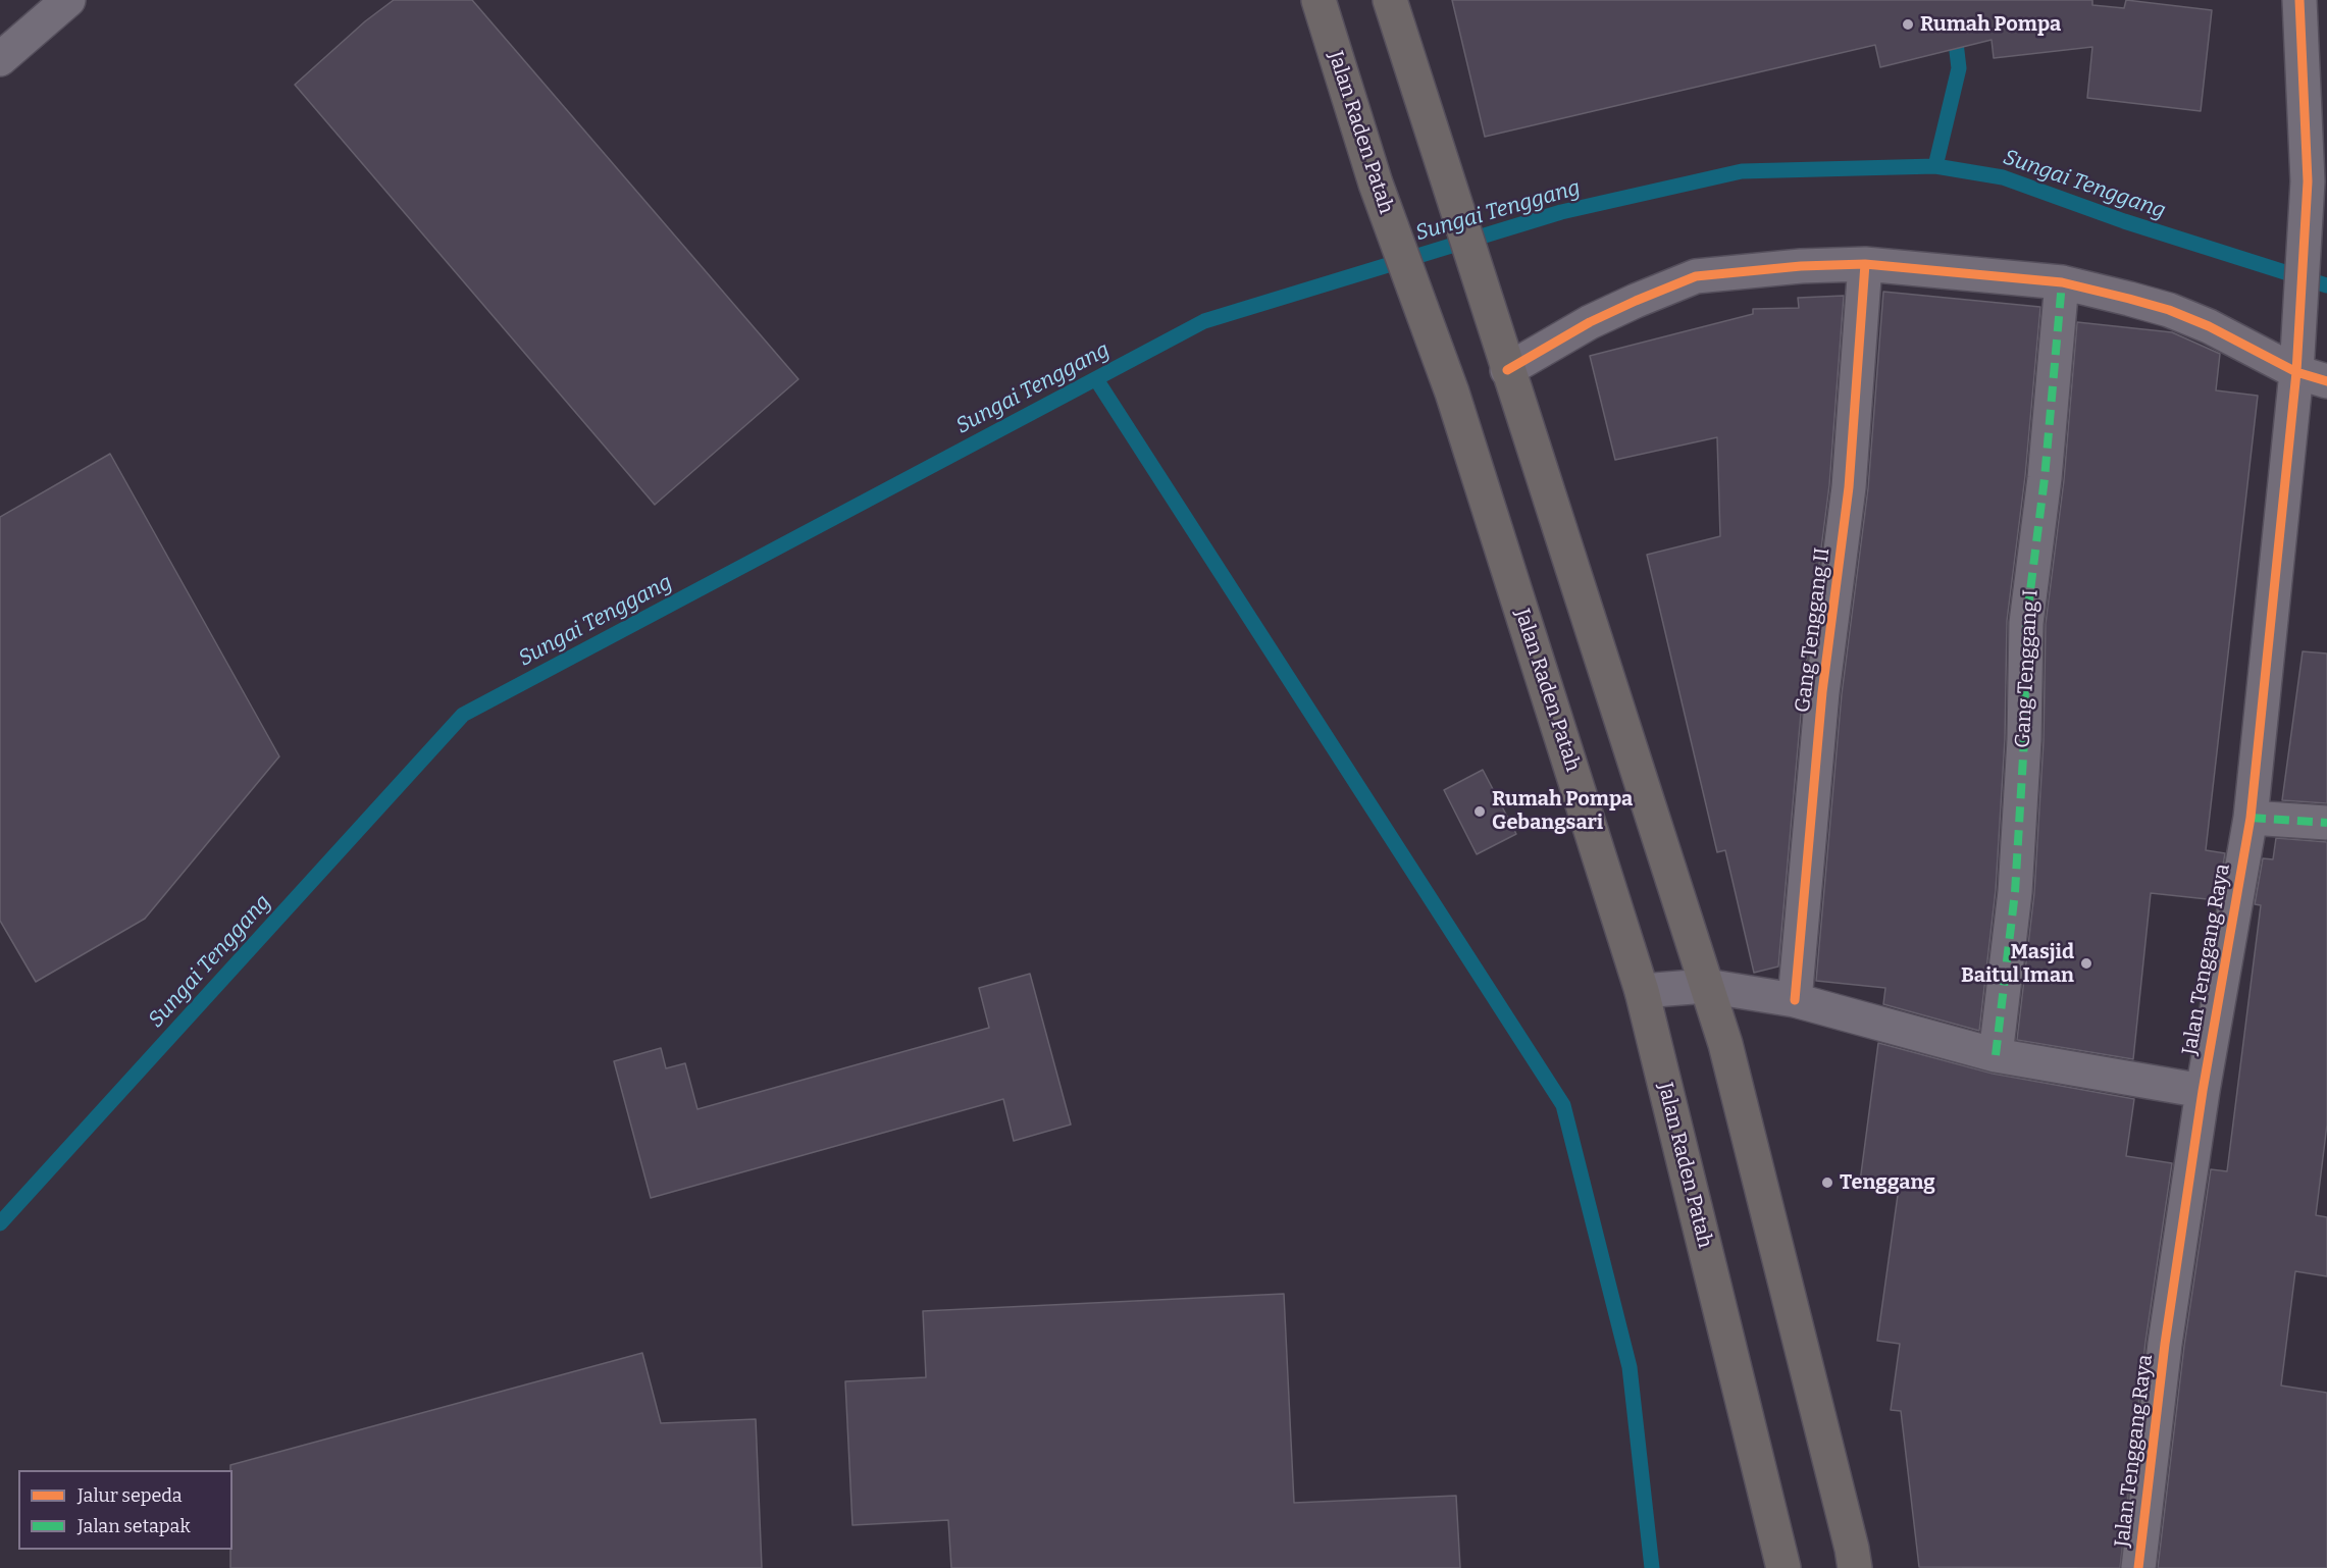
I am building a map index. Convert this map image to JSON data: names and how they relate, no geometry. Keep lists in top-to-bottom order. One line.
{"streets":{"highway":["Jalan Raden Patah"],"street":["Gang Tenggang II","Gang Tenggang I","Jalan Tenggang Raya"]},"water":["Sungai Tenggang"],"places":["Rumah Pompa","Rumah Pompa Gebangsari","Masjid Baitul Iman","Tenggang"],"legend":["Jalur sepeda","Jalan setapak"]}
